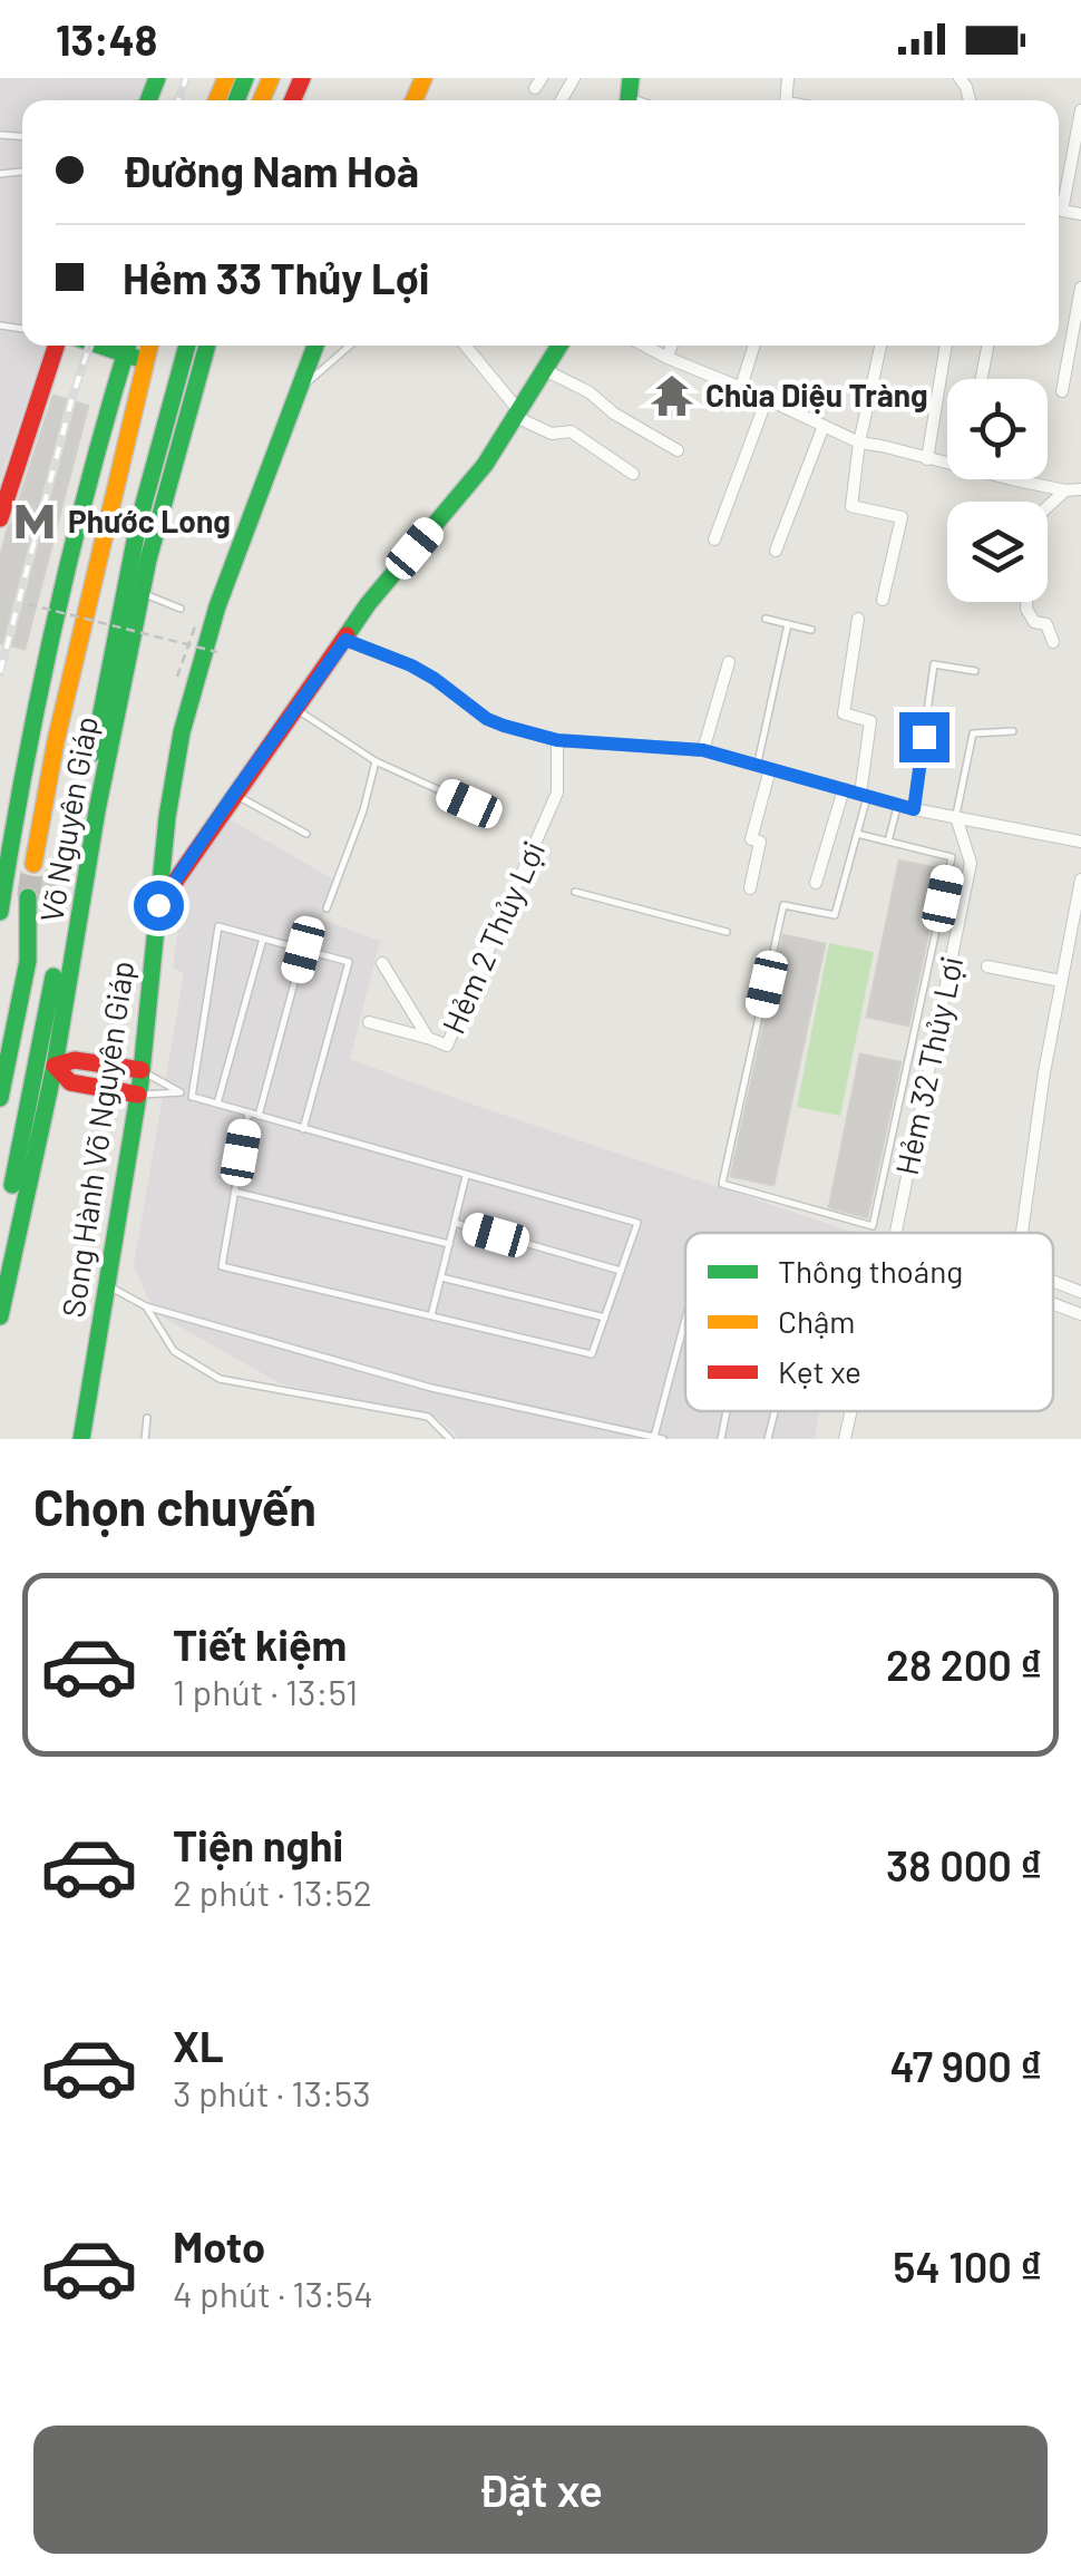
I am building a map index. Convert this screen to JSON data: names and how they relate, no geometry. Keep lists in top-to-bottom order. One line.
{"streets":{"main road":["Võ Nguyên Giáp","Song Hành Võ Nguyên Giáp"],"street":["Hẻm 2 Thủy Lợi","Hẻm 32 Thủy Lợi"]},"places":{"temple":["Chùa Diệu Tràng"],"metro station":["Phước Long"]},"legend":["Thông thoáng","Chậm","Kẹt xe"],"page":{"status":"13:48","banner":["Đường Nam Hoà","Hẻm 33 Thủy Lợi"],"heading":"Chọn chuyến","list":[{"name":"Tiết kiệm","note":"1 phút · 13:51","value":"28 200 ₫"},{"name":"Tiện nghi","note":"2 phút · 13:52","value":"38 000 ₫"},{"name":"XL","note":"3 phút · 13:53","value":"47 900 ₫"},{"name":"Moto","note":"4 phút · 13:54","value":"54 100 ₫"}],"buttons":"Đặt xe"}}
